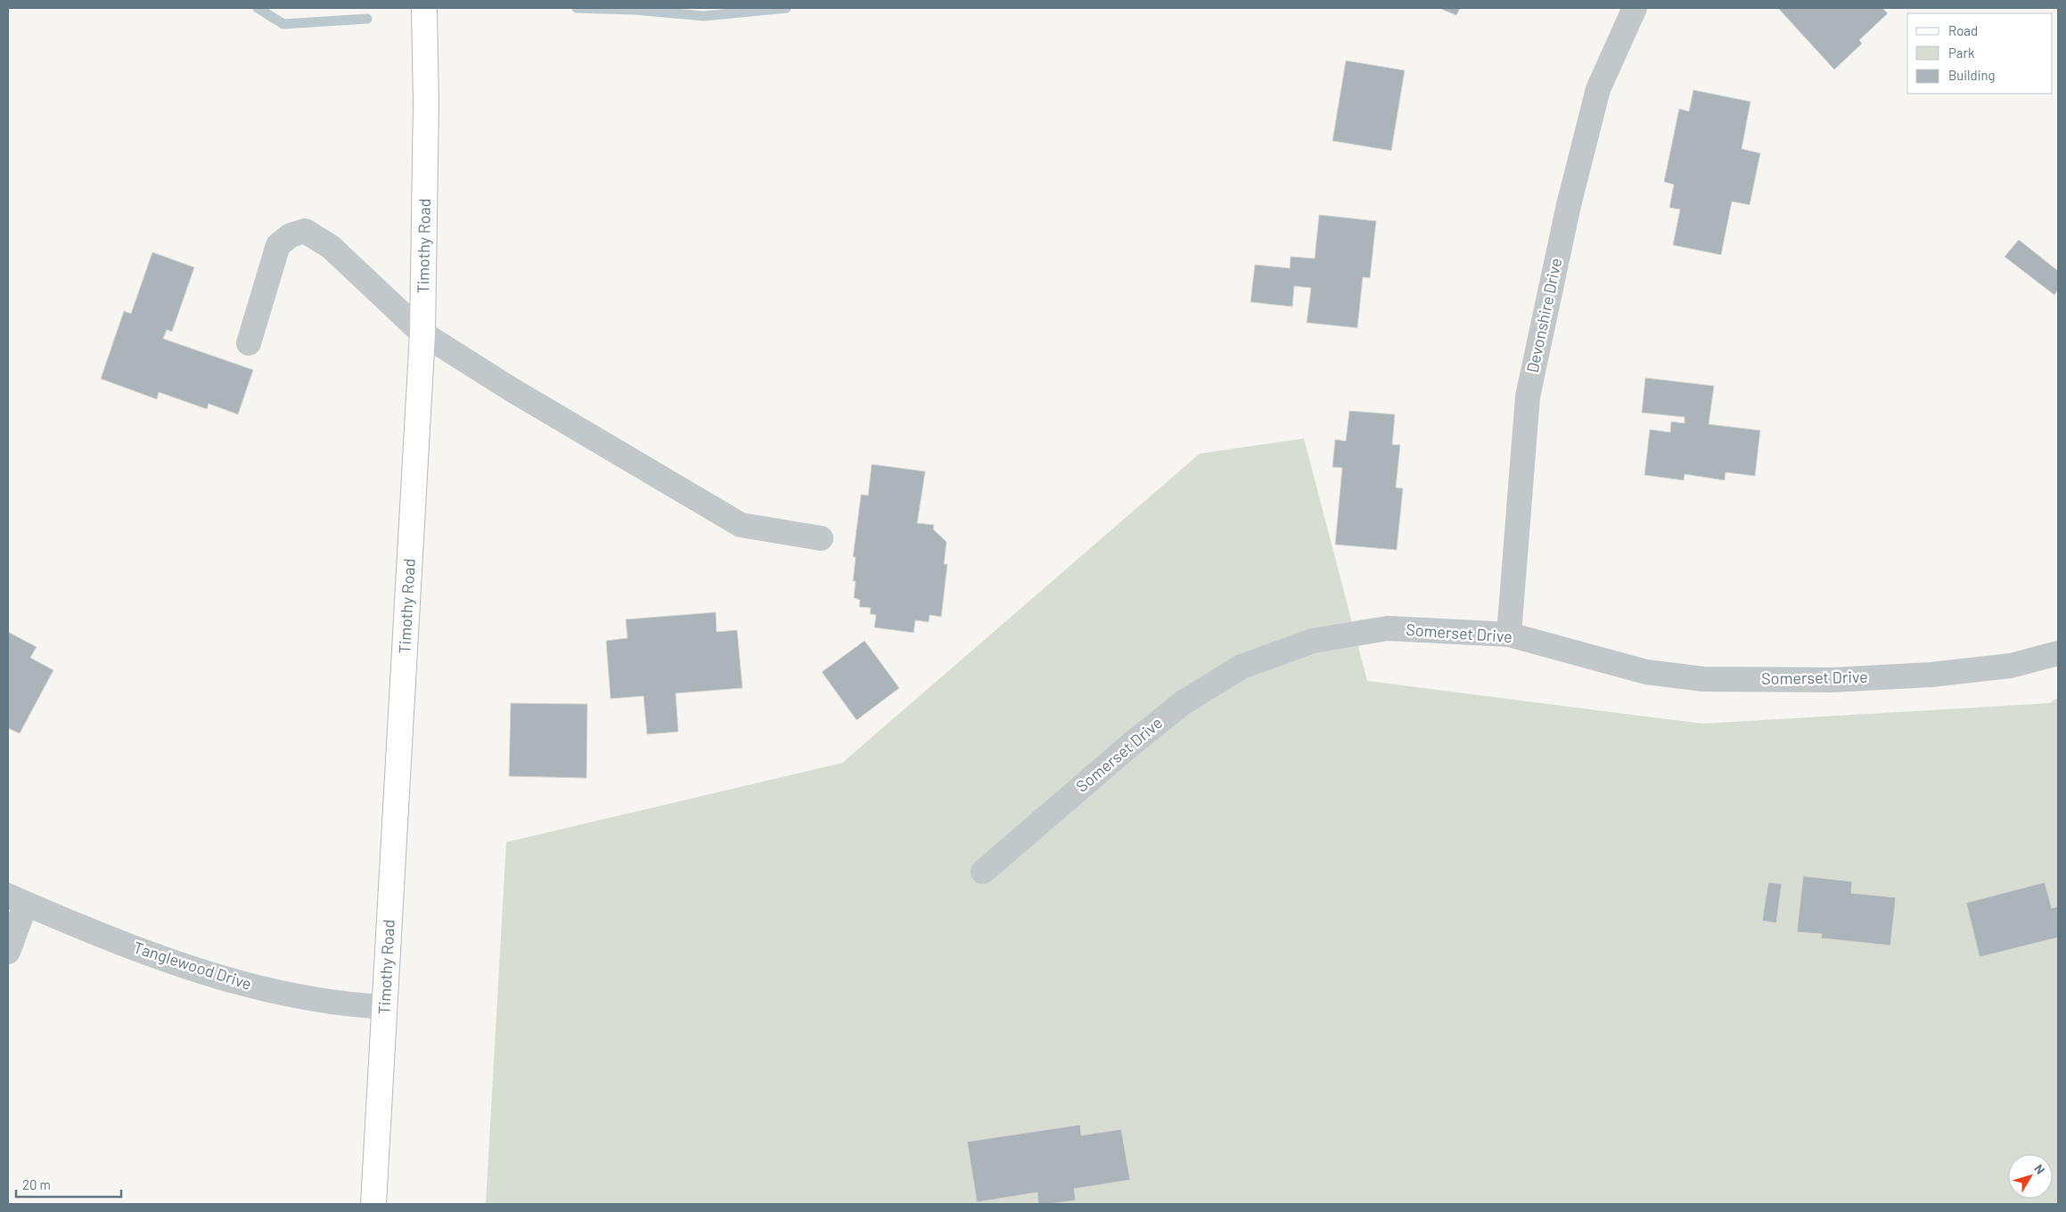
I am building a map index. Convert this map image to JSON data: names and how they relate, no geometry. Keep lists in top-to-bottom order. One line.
{"streets":{"main road":["Timothy Road"],"street":["Devonshire Drive","Somerset Drive","Tanglewood Drive"]},"crossings":[["Timothy Road","Tanglewood Drive"],["Devonshire Drive","Somerset Drive"]],"legend":["Road","Park","Building"],"scale_bar":"20 m","north":"top right"}
